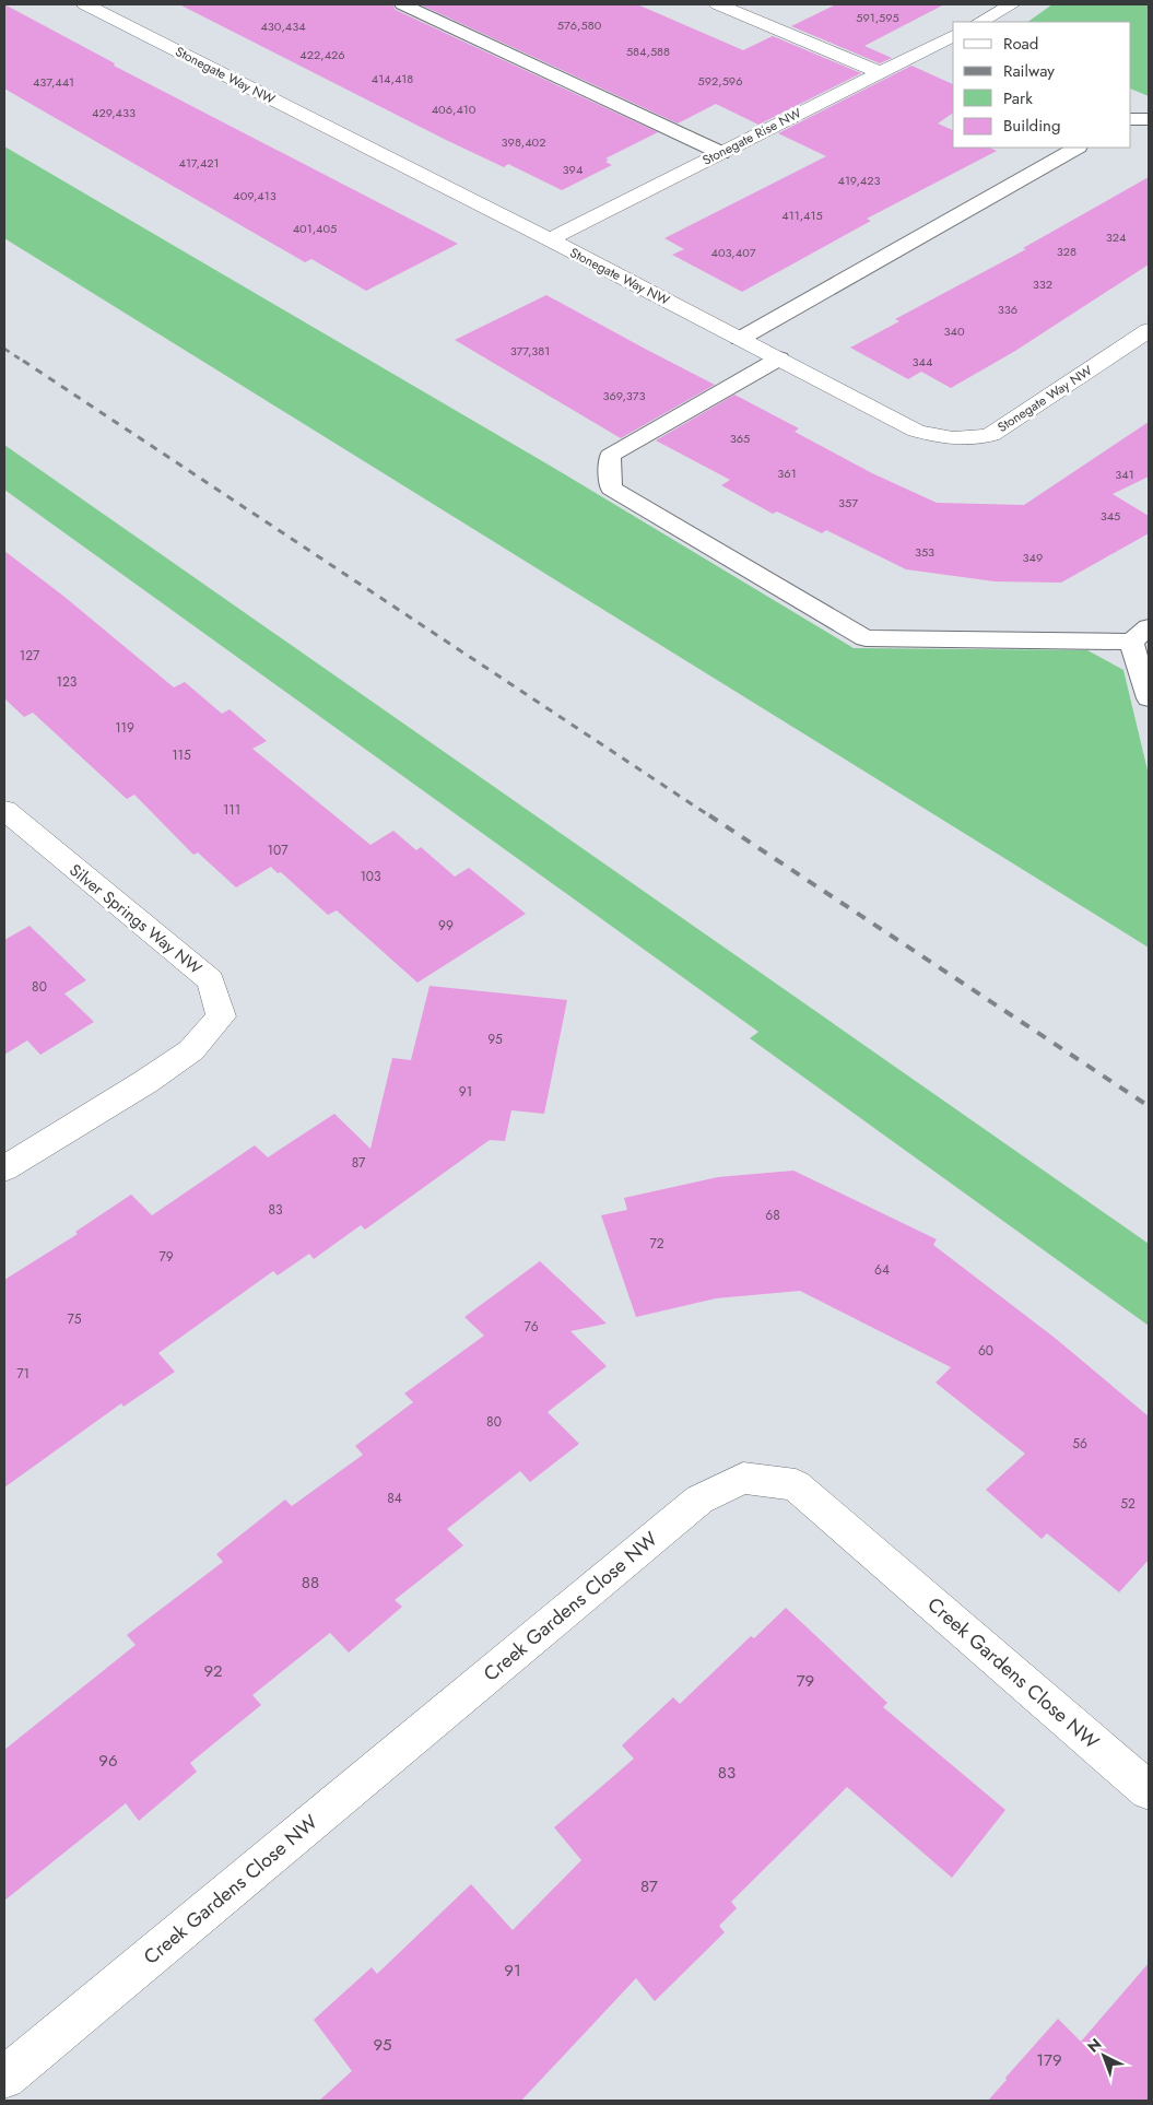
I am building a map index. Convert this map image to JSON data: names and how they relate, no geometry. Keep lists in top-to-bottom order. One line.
{"streets":{"street":["Stonegate Way NW","Stonegate Rise NW","Silver Springs Way NW","Creek Gardens Close NW"]},"crossings":[["Stonegate Way NW","Stonegate Rise NW"]],"house_numbers":["591,595","576,580","430,434","584,588","422,426","414,418","592,596","437,441","406,410","429,433","398,402","417,421","394","419,423","409,413","411,415","401,405","324","328","403,407","332","336","340","377,381","344","369,373","365","361","341","357","345","353","349","127","123","119","115","111","107","103","99","80","95","91","87","83","68","72","79","64","75","76","60","71","80","56","84","52","88","92","79","96","83","87","91","95","179"],"legend":["Road","Railway","Park","Building"],"north":"top left"}
